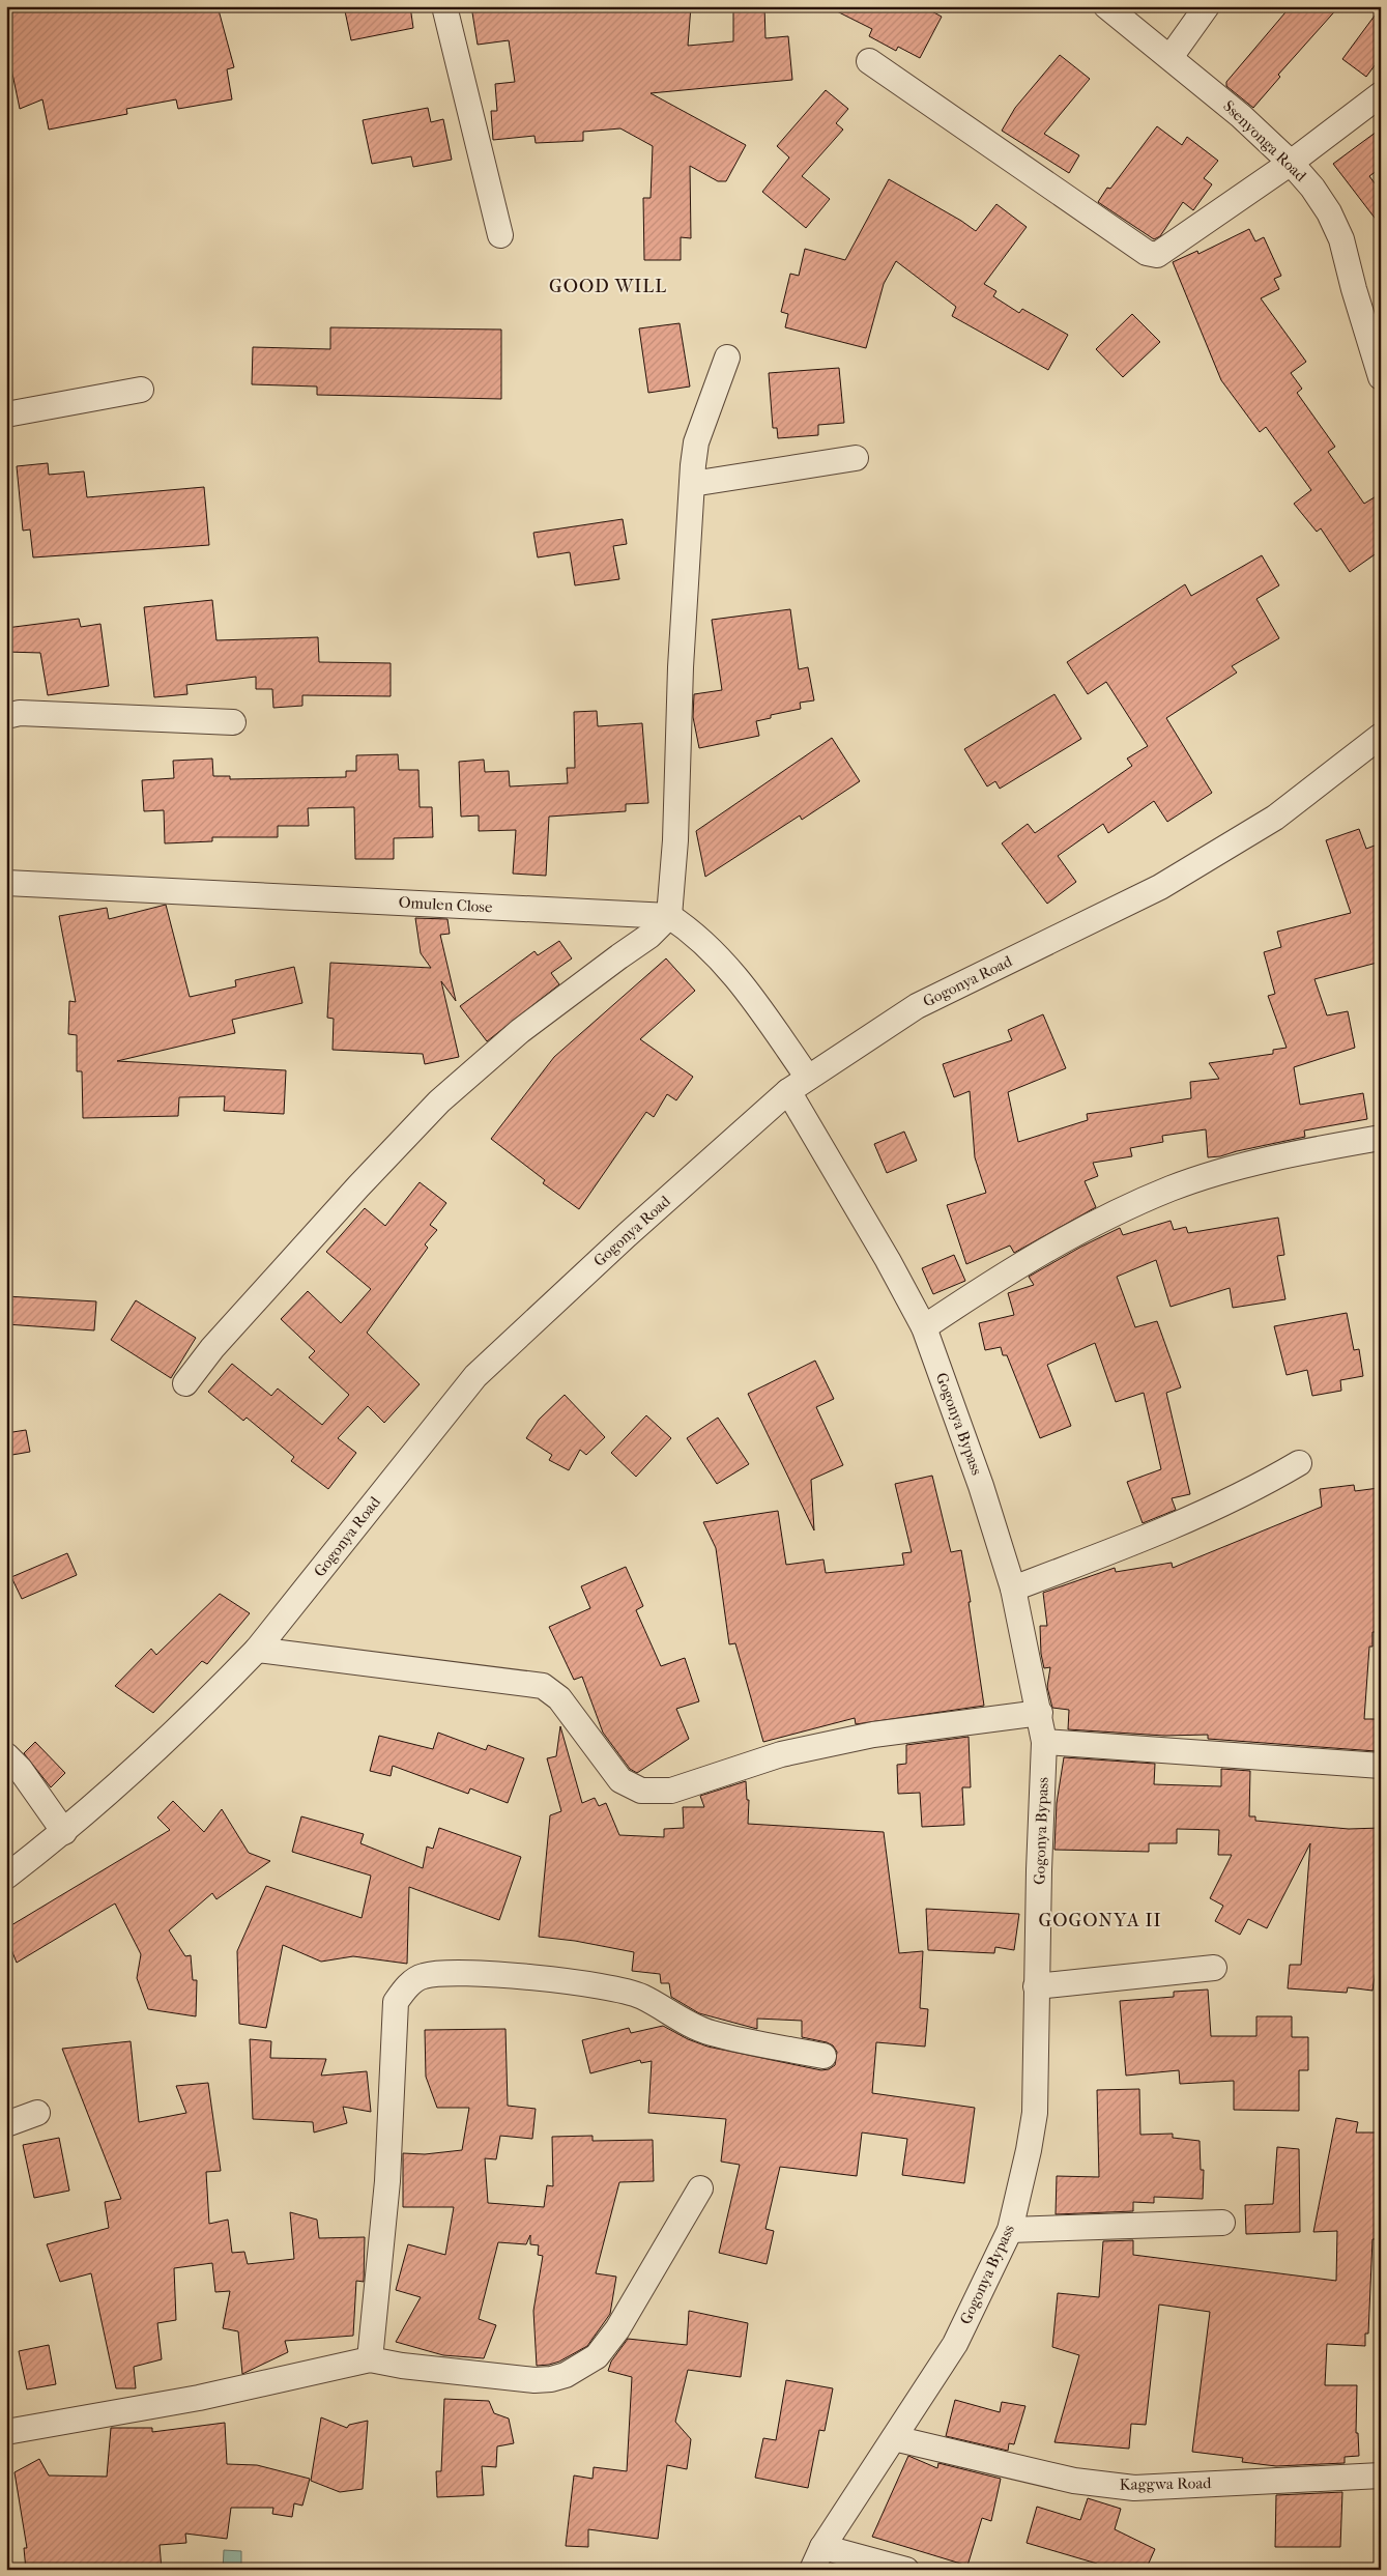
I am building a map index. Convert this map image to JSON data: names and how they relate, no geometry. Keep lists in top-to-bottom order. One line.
{"streets":{"street":["Ssenyonga Road","Omulen Close","Gogonya Road","Gogonya Bypass","Kaggwa Road"]},"crossings":[["Gogonya Road","Gogonya Bypass"],["Gogonya Bypass","Kaggwa Road"]],"districts":["GOOD WILL","GOGONYA II"]}
